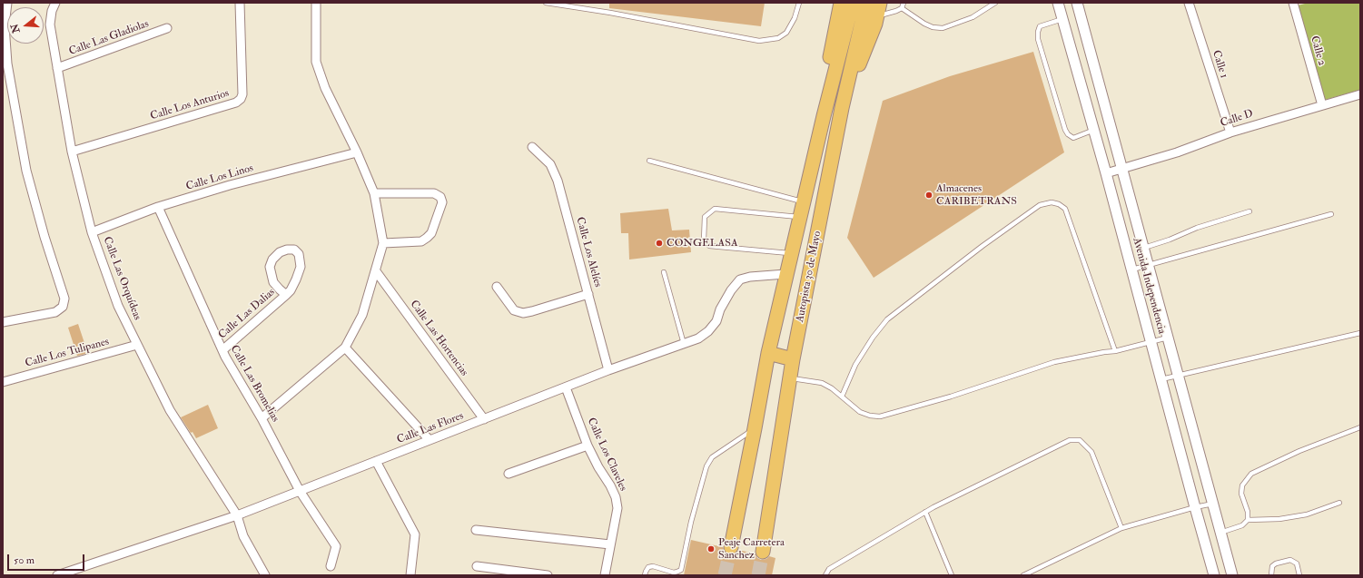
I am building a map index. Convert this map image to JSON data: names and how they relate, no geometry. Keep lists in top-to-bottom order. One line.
{"streets":{"highway":["Autopista 30 de Mayo"],"street":["Calle Las Gladiolas","Calle 2","Calle 1","Calle Los Anturios","Calle D","Calle Los Linos","Calle Los Alelíes","Calle Las Orquídeas","Avenida Independencia","Calle Las Dalias","Calle Las Hortencias","Calle Los Tulipanes","Calle Las Bromelias","Calle Las Flores","Calle Los Claveles"]},"crossings":[["Calle Las Gladiolas","Calle Las Orquídeas"],["Calle 2","Calle D"],["Calle 1","Calle D"],["Calle Los Anturios","Calle Las Orquídeas"],["Calle D","Avenida Independencia"],["Calle Los Linos","Calle Las Orquídeas"],["Calle Los Linos","Calle Las Bromelias"],["Calle Los Alelíes","Calle Las Flores"],["Autopista 30 de Mayo","Calle Las Flores"],["Calle Las Orquídeas","Calle Los Tulipanes"],["Calle Las Orquídeas","Calle Las Flores"],["Calle Las Dalias","Calle Las Bromelias"],["Calle Las Hortencias","Calle Las Flores"],["Calle Las Bromelias","Calle Las Flores"],["Calle Las Flores","Calle Los Claveles"]],"places":["Almacenes CARIBETRANS","CONGELASA","Peaje Carretera Sanchez"],"scale_bar":"50 m","north":"left"}
